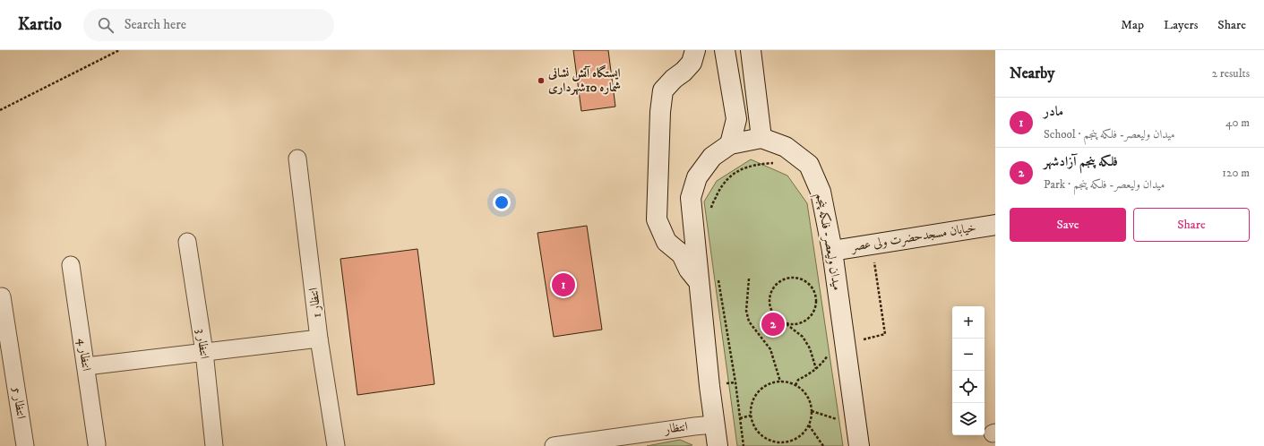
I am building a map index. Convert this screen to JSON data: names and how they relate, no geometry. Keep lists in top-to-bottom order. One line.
{"streets":{"main road":["خیابان مسجدحضرت ولی عصر","میدان ولیعصر- فلکه پنجم"],"street":["انتظار 1","انتظار 3","انتظار 4","انتظار 5","انتظار"]},"crossings":[["خیابان مسجدحضرت ولی عصر","میدان ولیعصر- فلکه پنجم"]],"places":["ایستگاه آتش نشانی شماره 10شهرداری"],"page":{"header":"Kartio","search":"Search here","nav":["Map","Layers","Share"],"heading":["Nearby","2 results"],"list":[{"mark":"1","name":"مادر","note":"School · میدان ولیعصر- فلکه پنجم","value":"40 m"},{"mark":"2","name":"فلکه پنجم آزادشهر","note":"Park · میدان ولیعصر- فلکه پنجم","value":"120 m"}],"buttons":["Save","Share"],"pins":["1","2"],"map_buttons":["+","−"]}}
